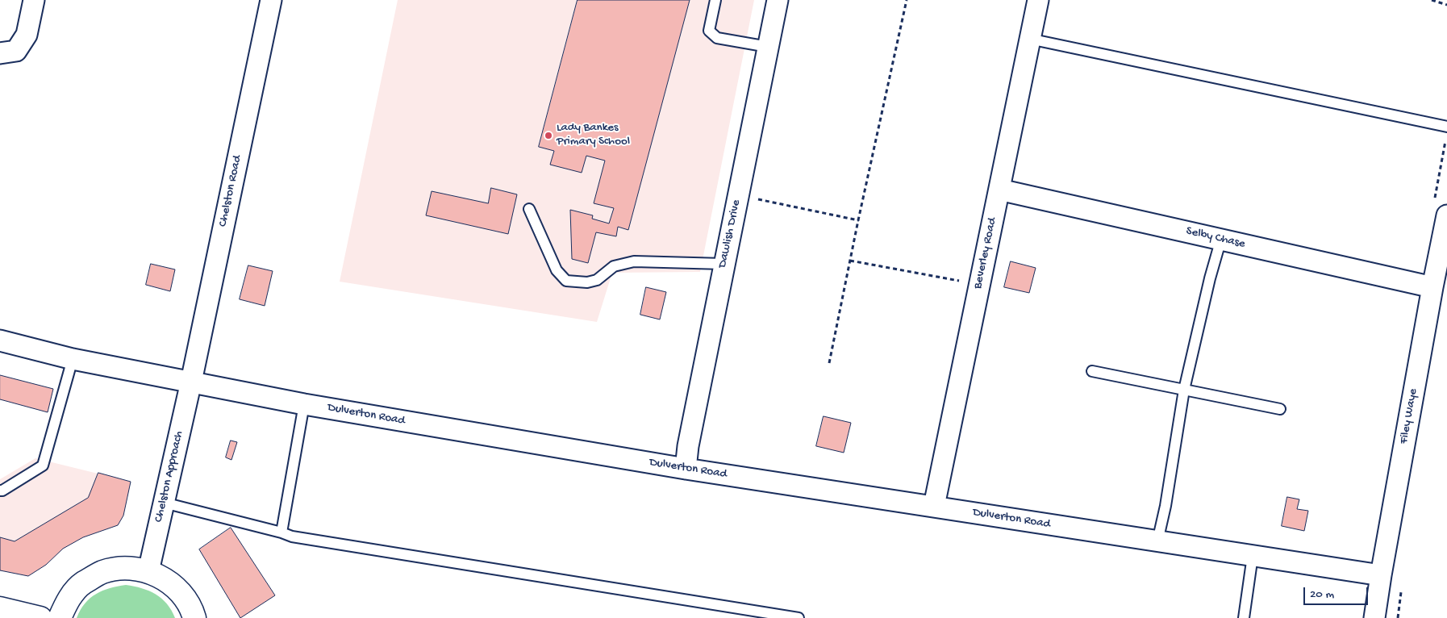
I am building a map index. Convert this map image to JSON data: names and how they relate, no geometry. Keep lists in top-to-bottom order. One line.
{"streets":{"street":["Chelston Road","Dawlish Drive","Selby Chase","Beverley Road","Dulverton Road","Filey Waye","Chelston Approach"]},"crossings":[["Chelston Road","Dulverton Road"],["Chelston Road","Chelston Approach"],["Dawlish Drive","Dulverton Road"],["Selby Chase","Beverley Road"],["Selby Chase","Filey Waye"],["Beverley Road","Dulverton Road"],["Dulverton Road","Filey Waye"],["Dulverton Road","Chelston Approach"]],"places":["Lady Bankes Primary School"],"scale_bar":"20 m"}
